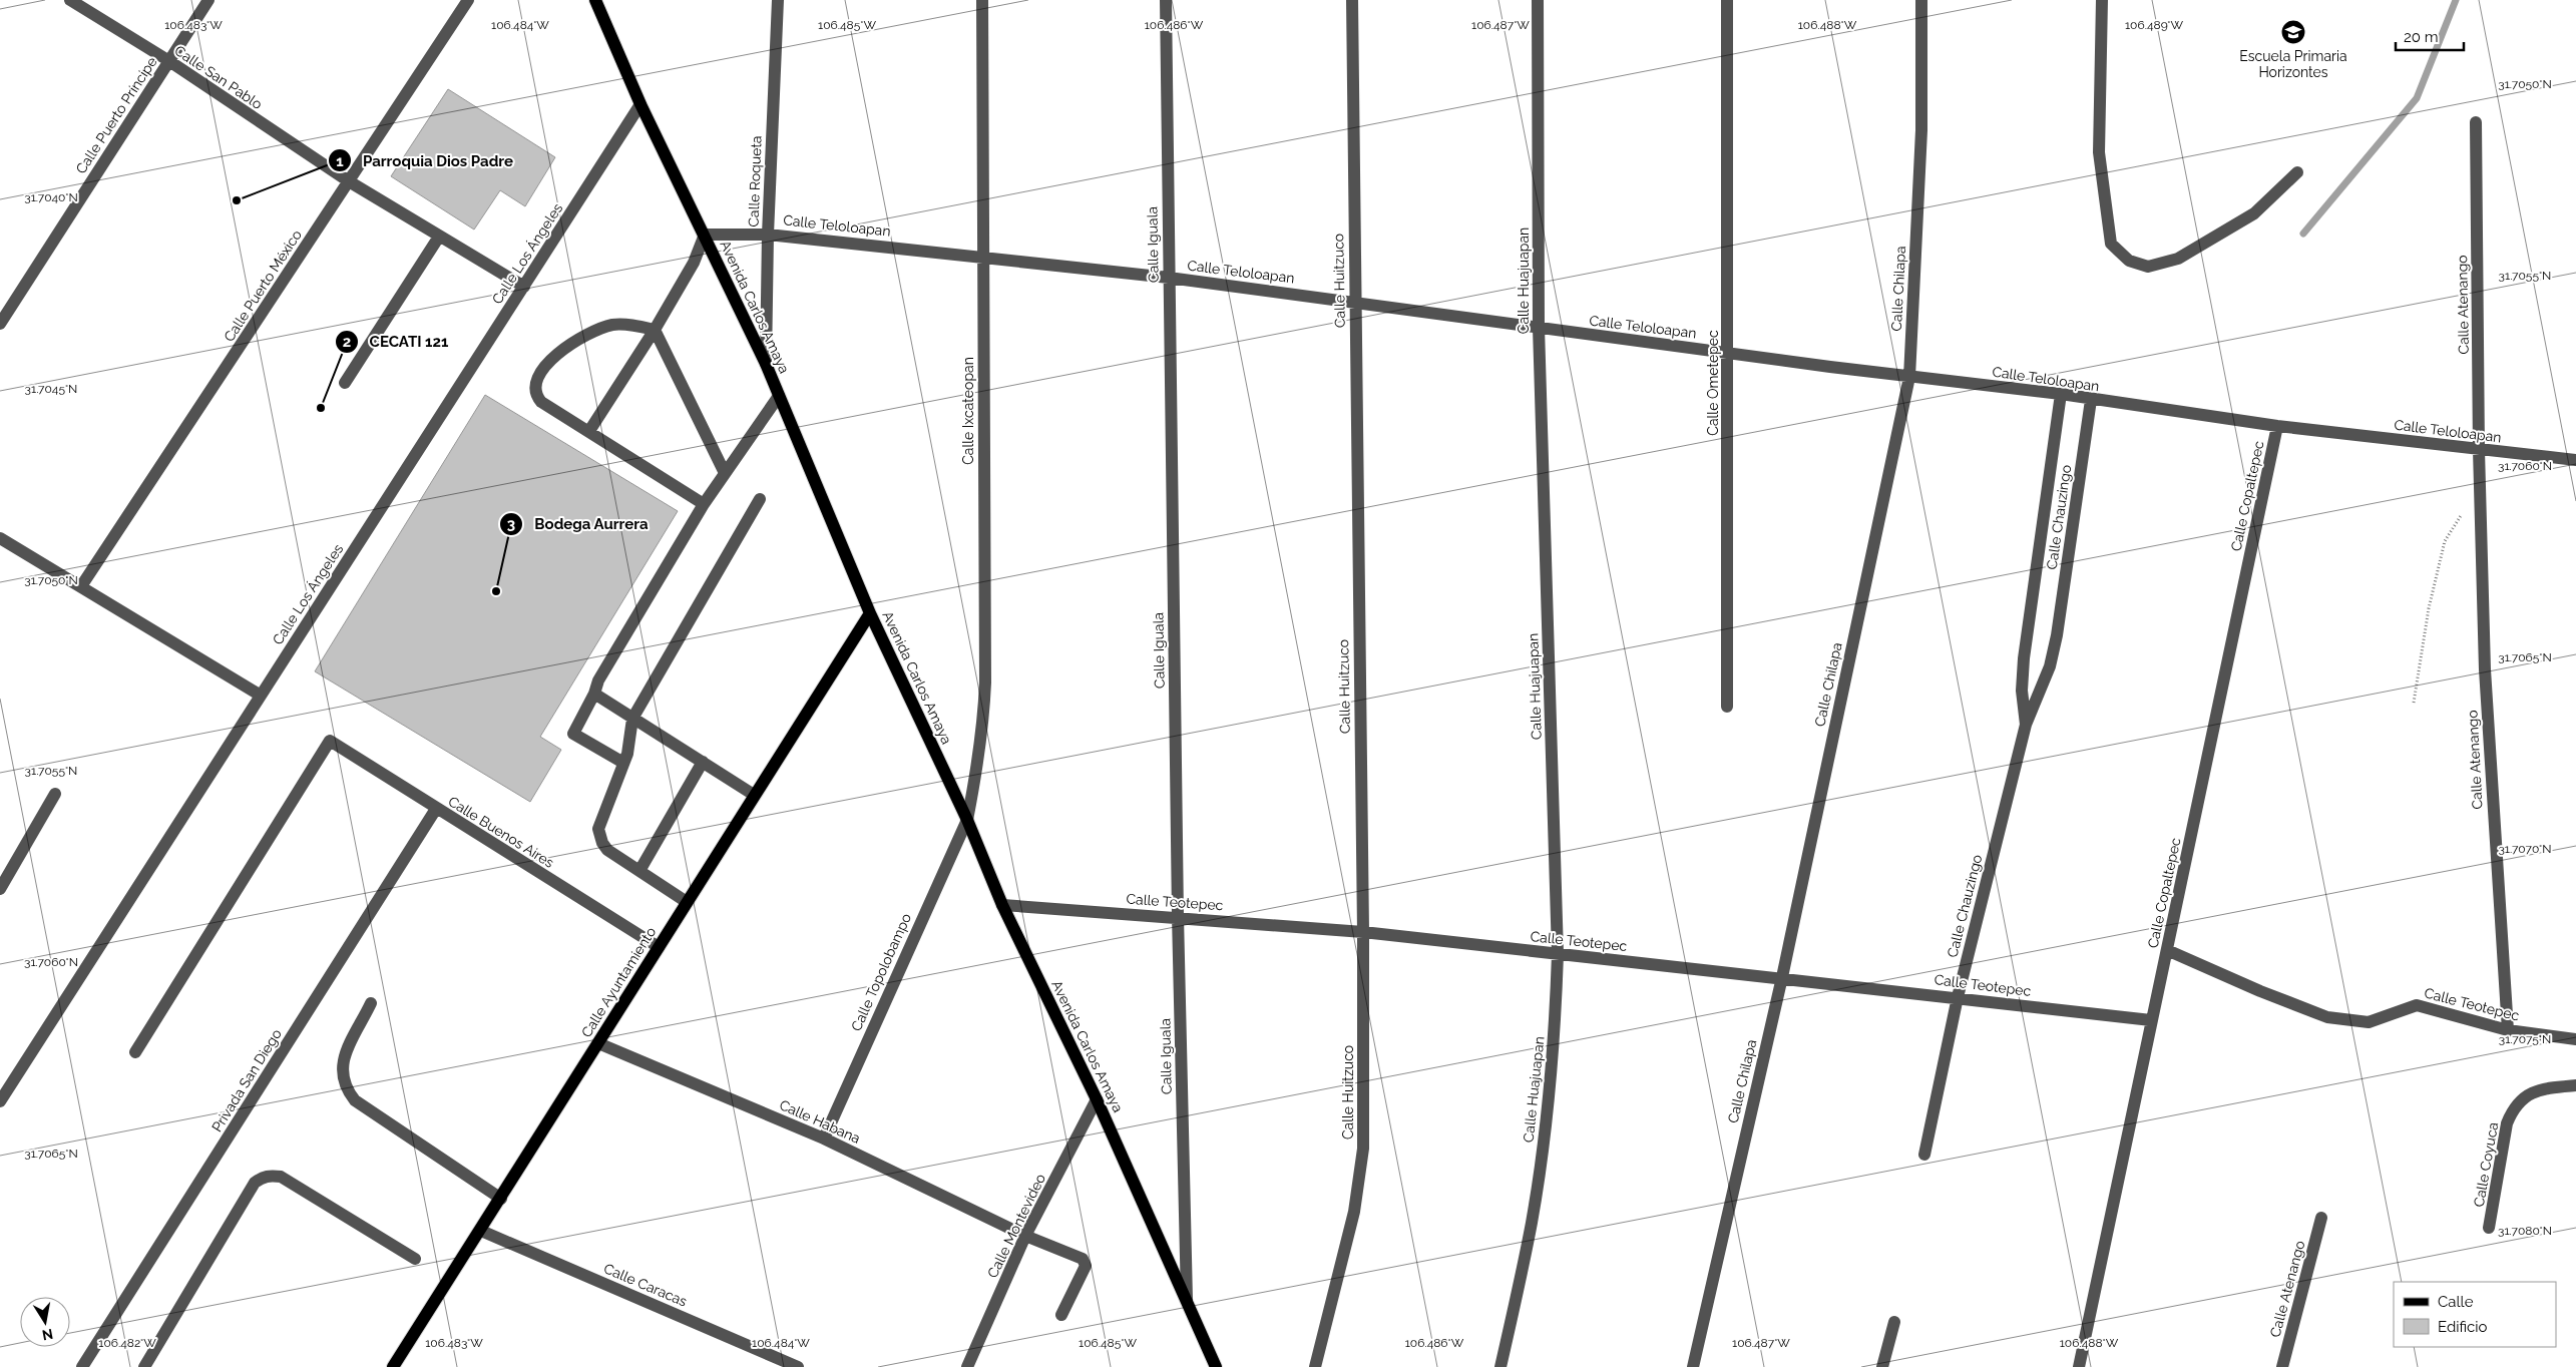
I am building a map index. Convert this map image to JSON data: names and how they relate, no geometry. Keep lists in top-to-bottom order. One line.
{"streets":{"main road":["Avenida Carlos Amaya","Calle Ayuntamiento"],"street":["Calle San Pablo","Calle Puerto Príncipe","Calle Roqueta","Calle Teloloapan","Calle Iguala","Calle Los Ángeles","Calle Huitzuco","Calle Huajuapan","Calle Puerto México","Calle Chilapa","Calle Atenango","Calle Ometepec","Calle Ixcateopan","Calle Copaltepec","Calle Chauzingo","Calle Buenos Aires","Calle Teotepec","Calle Topolobampo","Privada San Diego","Calle Habana","Calle Coyuca","Calle Montevideo","Calle Caracas"]},"crossings":[["Calle San Pablo","Calle Puerto Príncipe"],["Calle San Pablo","Calle Los Ángeles"],["Calle San Pablo","Calle Puerto México"],["Calle Roqueta","Calle Teloloapan"],["Calle Roqueta","Avenida Carlos Amaya"],["Calle Teloloapan","Calle Iguala"],["Calle Teloloapan","Calle Huitzuco"],["Calle Teloloapan","Calle Huajuapan"],["Calle Teloloapan","Calle Chilapa"],["Calle Teloloapan","Calle Atenango"],["Calle Teloloapan","Avenida Carlos Amaya"],["Calle Teloloapan","Calle Ometepec"],["Calle Teloloapan","Calle Ixcateopan"],["Calle Teloloapan","Calle Copaltepec"],["Calle Teloloapan","Calle Chauzingo"],["Calle Iguala","Avenida Carlos Amaya"],["Calle Iguala","Calle Teotepec"],["Calle Los Ángeles","Avenida Carlos Amaya"],["Calle Huitzuco","Calle Teotepec"],["Calle Huajuapan","Calle Teotepec"],["Calle Chilapa","Calle Teotepec"],["Calle Atenango","Calle Teotepec"],["Avenida Carlos Amaya","Calle Ixcateopan"],["Avenida Carlos Amaya","Calle Teotepec"],["Avenida Carlos Amaya","Calle Topolobampo"],["Avenida Carlos Amaya","Calle Ayuntamiento"],["Avenida Carlos Amaya","Calle Montevideo"],["Calle Ixcateopan","Calle Topolobampo"],["Calle Copaltepec","Calle Teotepec"],["Calle Chauzingo","Calle Teotepec"],["Calle Buenos Aires","Calle Ayuntamiento"],["Calle Buenos Aires","Privada San Diego"],["Calle Topolobampo","Calle Habana"],["Calle Ayuntamiento","Calle Habana"],["Calle Ayuntamiento","Calle Caracas"],["Calle Habana","Calle Montevideo"]],"places":{"school or university":["Escuela Primaria Horizontes"],"other":["Parroquia Dios Padre","CECATI 121","Bodega Aurrera"]},"legend":["Calle","Edificio"],"scale_bar":"20 m","north":"bottom","coordinates":["106.483°W","106.484°W","106.485°W","106.486°W","106.487°W","106.488°W","106.489°W","31.7050°N","31.7040°N","31.7055°N","31.7045°N","31.7060°N","31.7065°N","31.7070°N","31.7075°N","31.7080°N","106.482°W"]}
